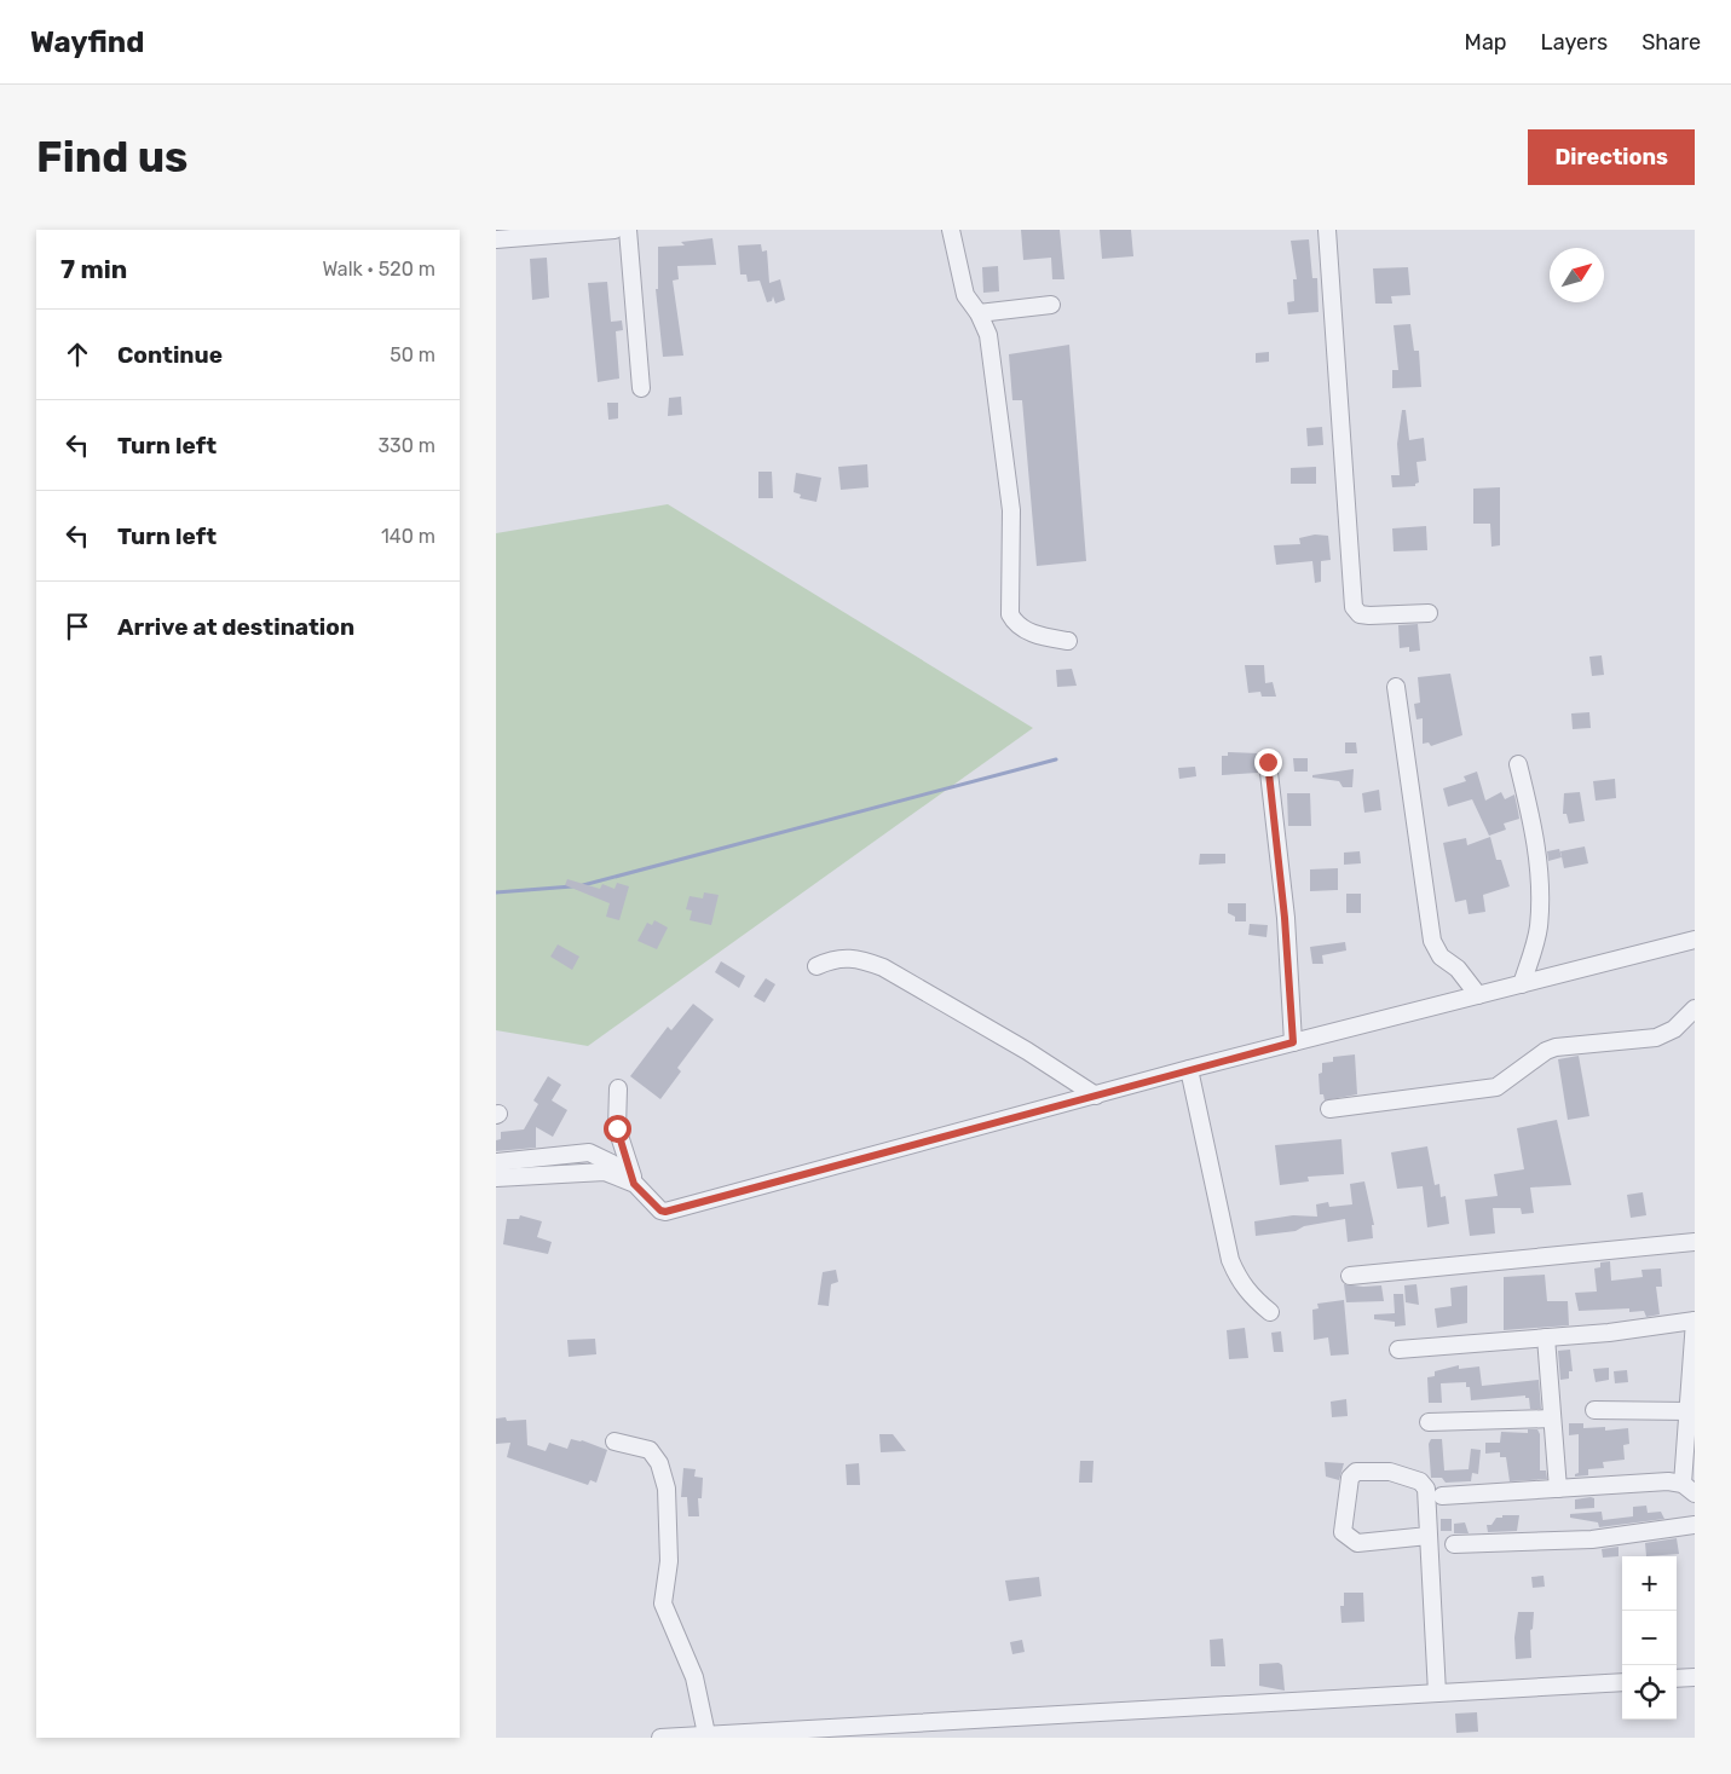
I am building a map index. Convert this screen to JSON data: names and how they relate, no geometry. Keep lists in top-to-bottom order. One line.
{"north":"top right","page":{"header":"Wayfind","nav":["Map","Layers","Share"],"buttons":"Directions","title":"Find us","heading":["7 min","Walk · 520 m"],"list":[["Continue","50 m"],["Turn left","330 m"],["Turn left","140 m"],"Arrive at destination"],"map_buttons":["+","−"]}}
